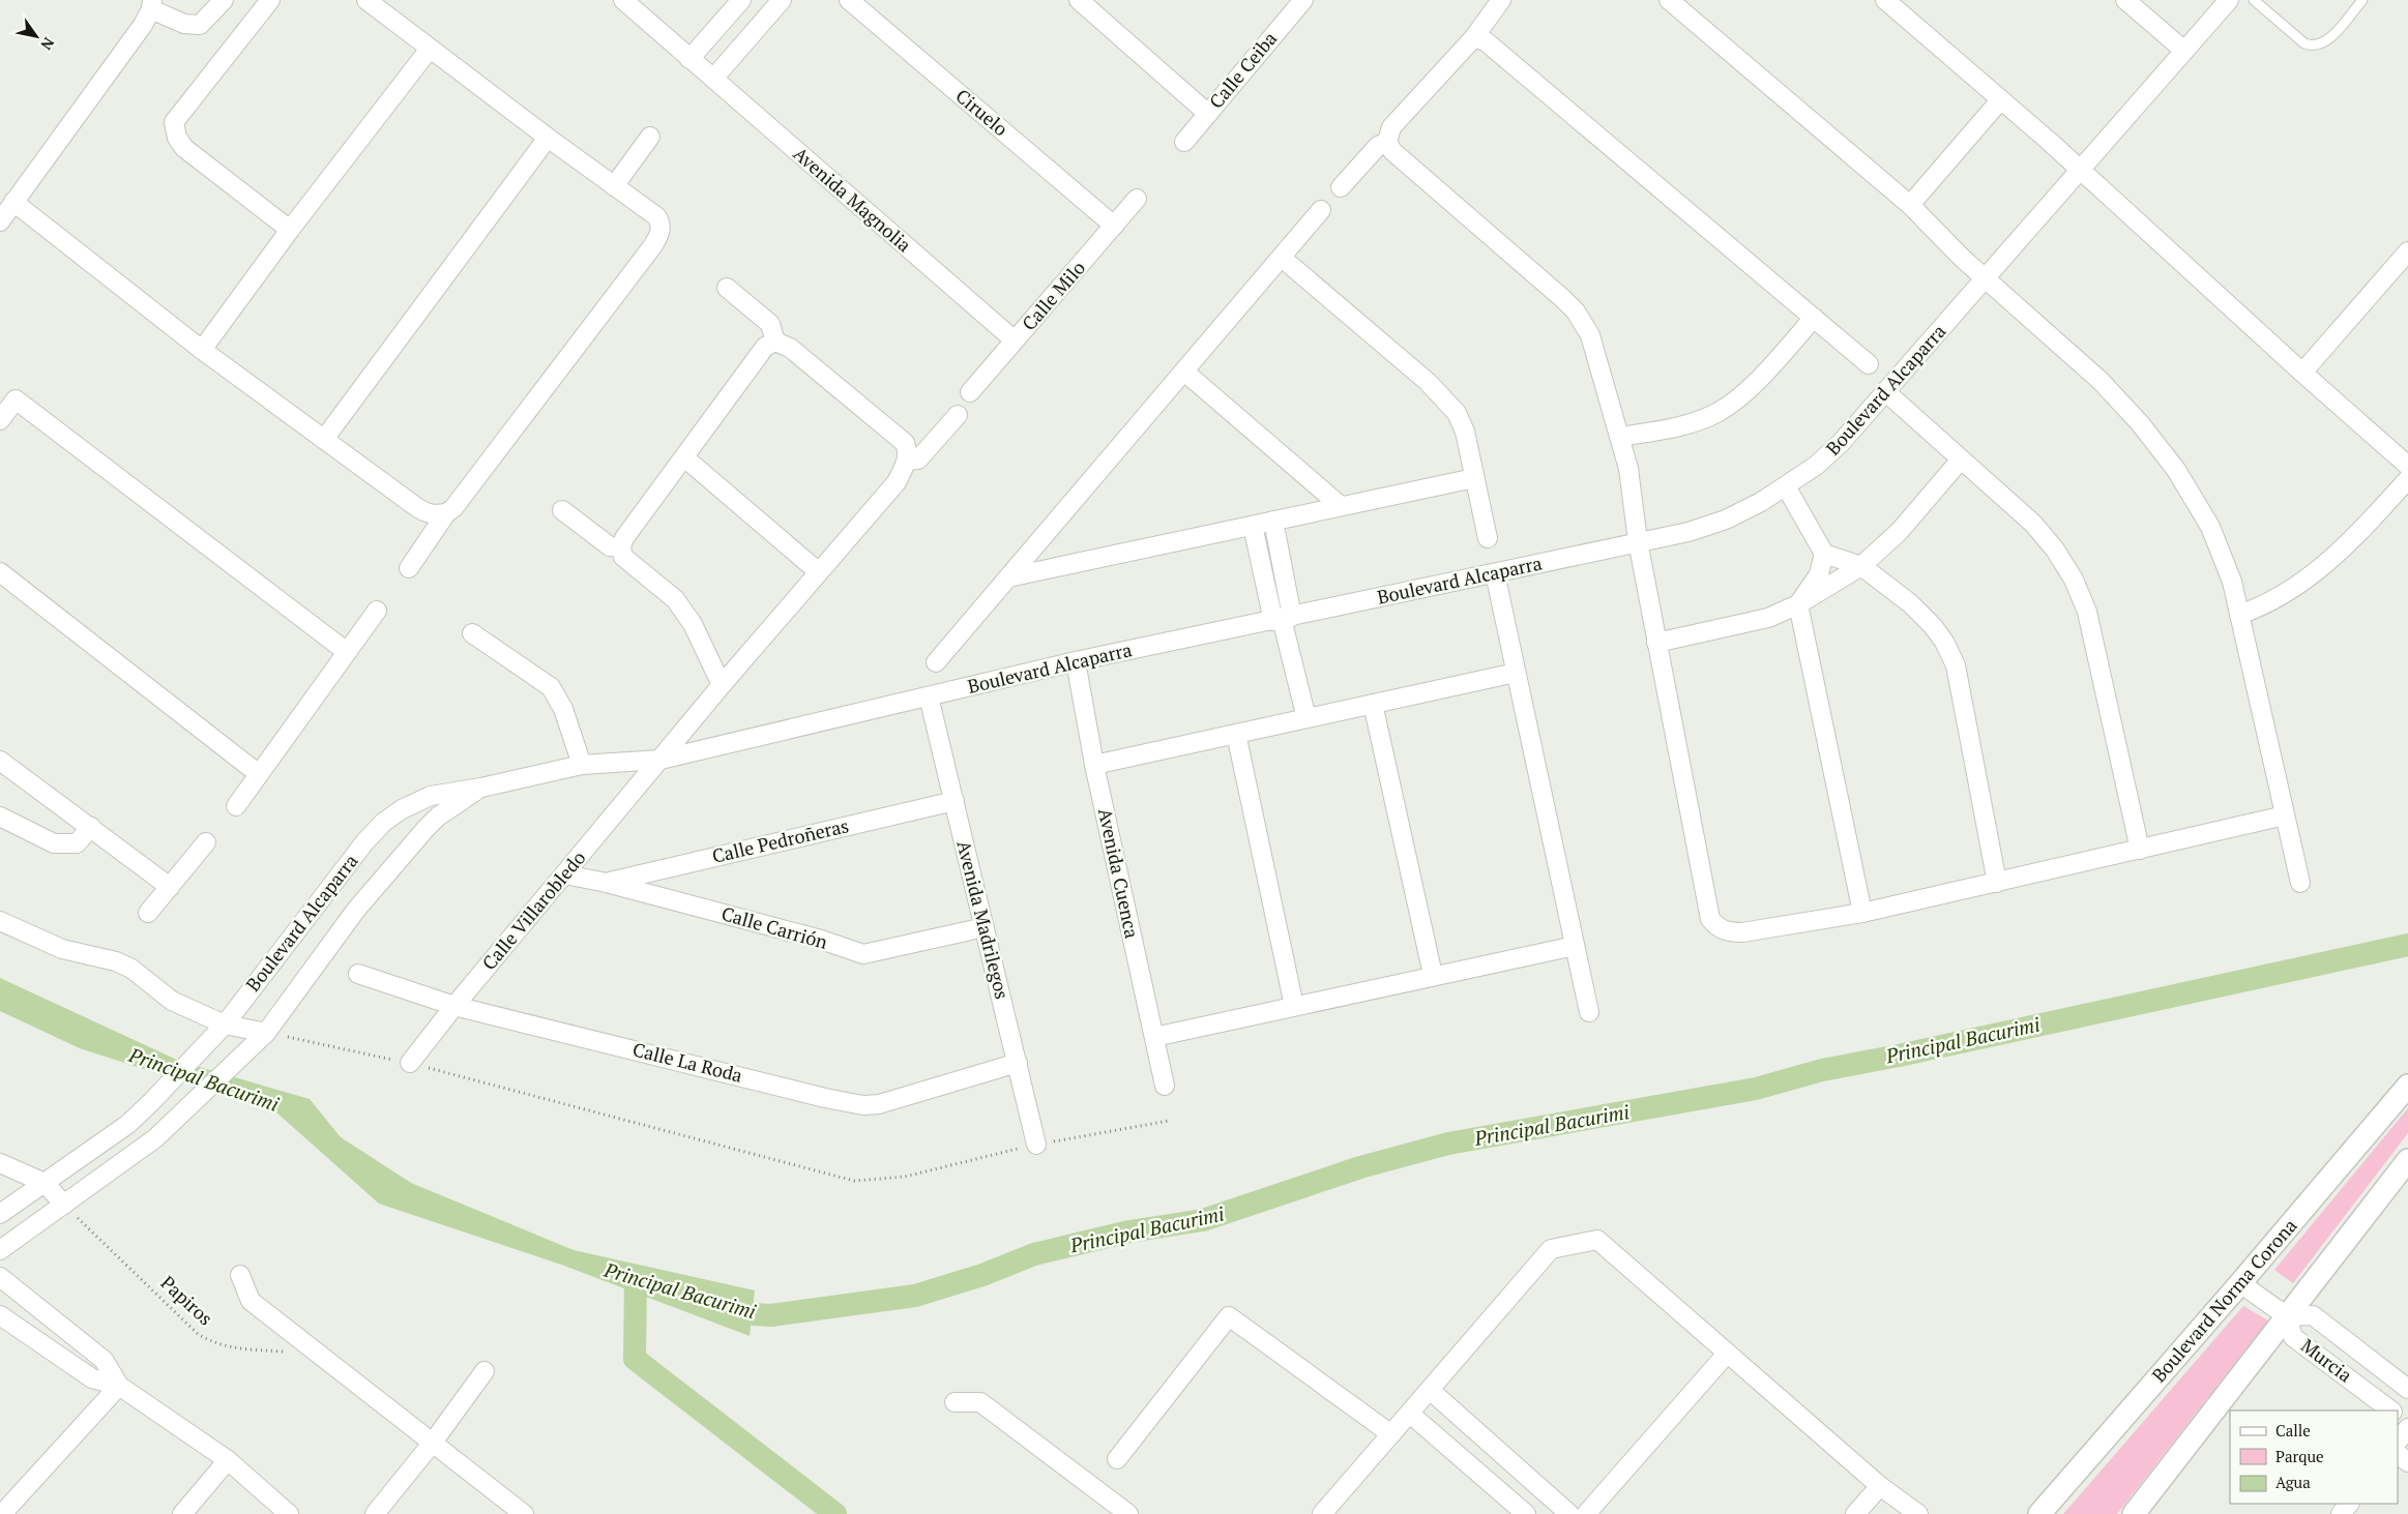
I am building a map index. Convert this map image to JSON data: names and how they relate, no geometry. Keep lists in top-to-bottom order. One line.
{"streets":{"street":["Calle Ceiba","Ciruelo","Avenida Magnolia","Calle Milo","Boulevard Alcaparra","Calle Pedroñeras","Avenida Cuenca","Calle Villarobledo","Avenida Madrilegos","Calle Carrión","Calle La Roda","Boulevard Norma Corona","Murcia"],"path":["Papiros"]},"crossings":[["Ciruelo","Calle Milo"],["Avenida Magnolia","Calle Milo"],["Boulevard Alcaparra","Avenida Cuenca"],["Boulevard Alcaparra","Calle Villarobledo"],["Boulevard Alcaparra","Avenida Madrilegos"],["Boulevard Alcaparra","Papiros"],["Calle Pedroñeras","Avenida Madrilegos"],["Calle Pedroñeras","Calle Carrión"],["Calle Villarobledo","Calle Carrión"],["Calle Villarobledo","Calle La Roda"],["Avenida Madrilegos","Calle Carrión"],["Avenida Madrilegos","Calle La Roda"]],"water":["Principal Bacurimi"],"legend":["Calle","Parque","Agua"],"north":"bottom right"}
